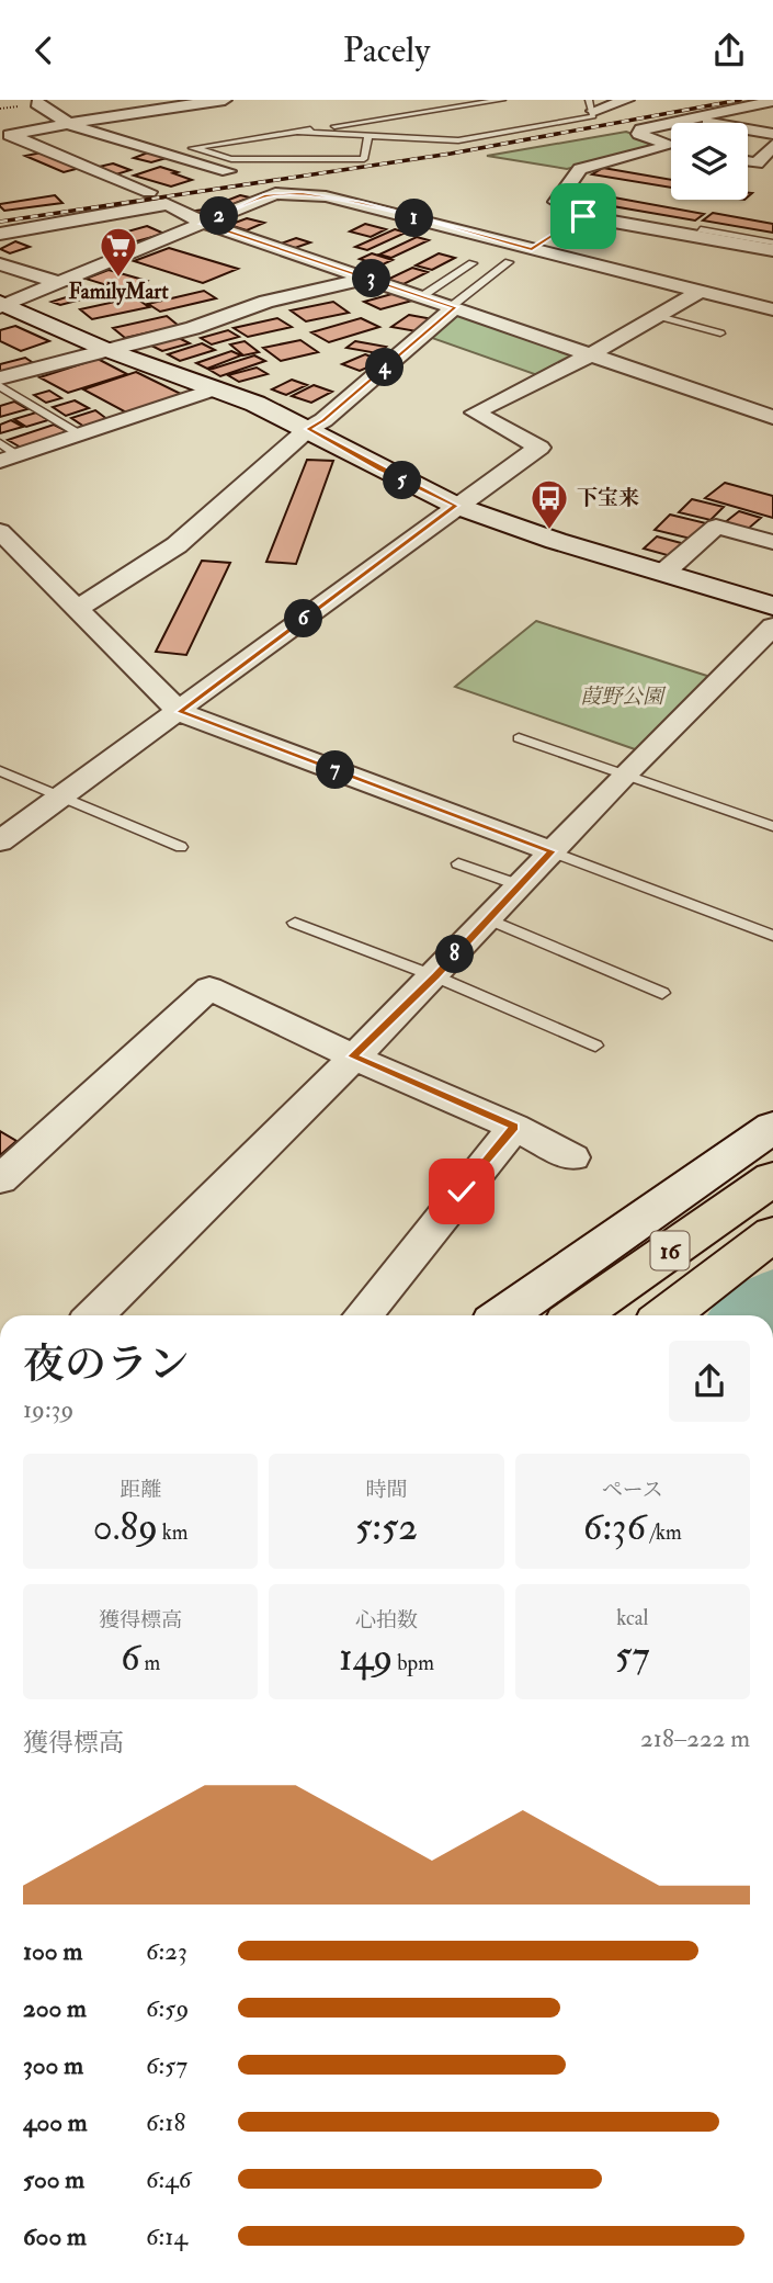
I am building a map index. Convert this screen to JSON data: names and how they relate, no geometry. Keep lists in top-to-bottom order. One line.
{"streets":{"main road":["16"]},"parks":["葭野公園"],"places":{"supermarket":["FamilyMart"],"bus stop":["下宝来"]},"page":{"header":"Pacely","pins":["2","1","3","4","5","6","7","8"],"heading":["夜のラン","19:39"],"stats":[["距離","0.89 km"],["時間","5:52"],["ペース","6:36 /km"],["獲得標高","6 m"],["心拍数","149 bpm"],["kcal","57"]],"chart":["獲得標高","218–222 m"],"list":[{"name":"100 m","note":"6:23"},{"name":"200 m","note":"6:59"},{"name":"300 m","note":"6:57"},{"name":"400 m","note":"6:18"},{"name":"500 m","note":"6:46"},{"name":"600 m","note":"6:14"}]}}
